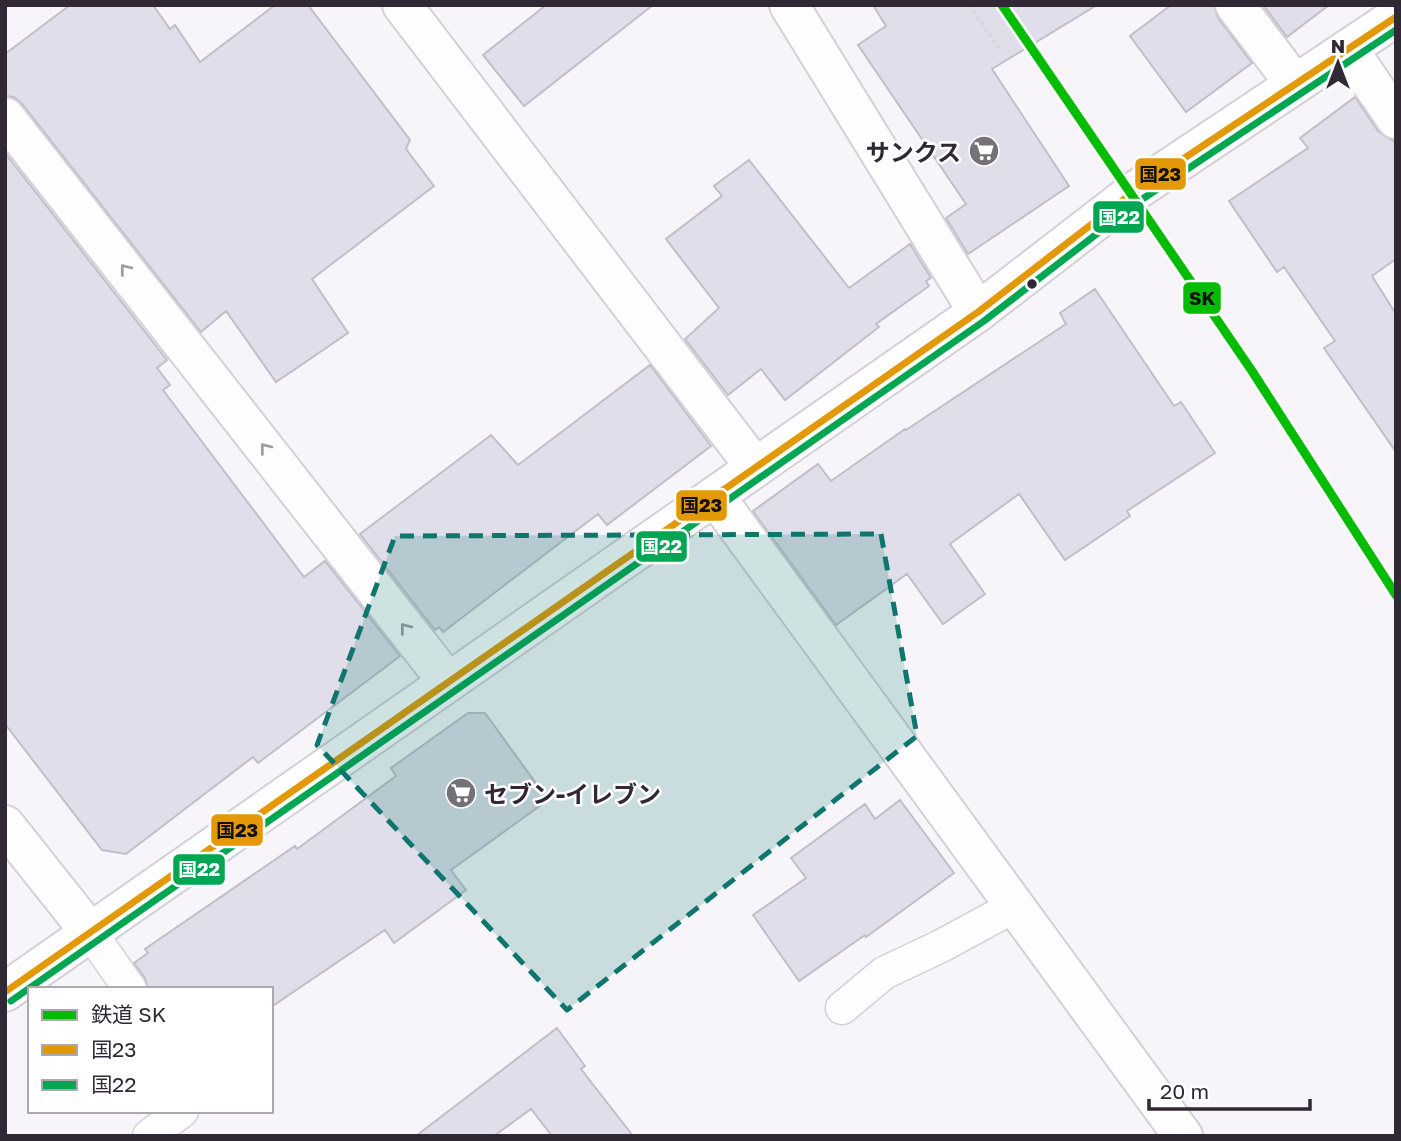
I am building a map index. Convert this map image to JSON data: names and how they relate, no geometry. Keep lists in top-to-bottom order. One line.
{"places":{"supermarket":["サンクス","セブン-イレブン"]},"lines":["rail line SK","transit line 国23","transit line 国22"],"legend":["鉄道 SK","国23","国22"],"scale_bar":"20 m","north":"top"}
